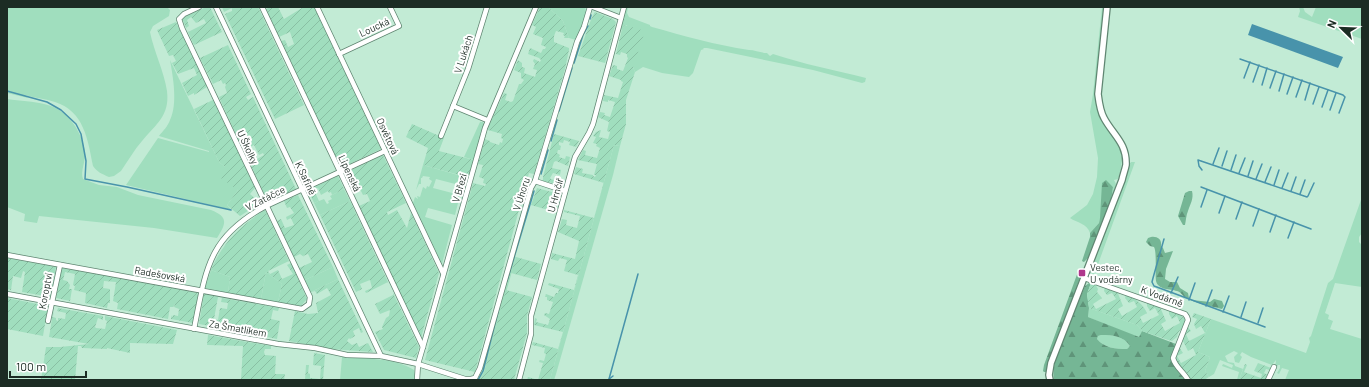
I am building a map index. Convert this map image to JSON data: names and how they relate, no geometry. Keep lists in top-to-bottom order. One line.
{"streets":{"street":["Loucká","V Lukách","Osvětová","U Školky","Lipenská","K Safině","V Březí","V Úhoru","U Hrnčíř","V Zatáčce","Radešovská","Koroptví","K Vodárně","Za Šmatlíkem"]},"crossings":[["Loucká","Osvětová"],["Osvětová","V Březí"],["Osvětová","V Zatáčce"],["U Školky","V Zatáčce"],["U Školky","Radešovská"],["Lipenská","V Březí"],["Lipenská","V Zatáčce"],["K Safině","V Zatáčce"],["K Safině","Za Šmatlíkem"],["V Březí","Za Šmatlíkem"],["V Úhoru","Za Šmatlíkem"],["V Zatáčce","Radešovská"],["V Zatáčce","Za Šmatlíkem"],["Radešovská","Koroptví"],["Koroptví","Za Šmatlíkem"]],"places":{"transit":["Vestec, U vodárny"]},"scale_bar":"100 m","north":"top left"}
